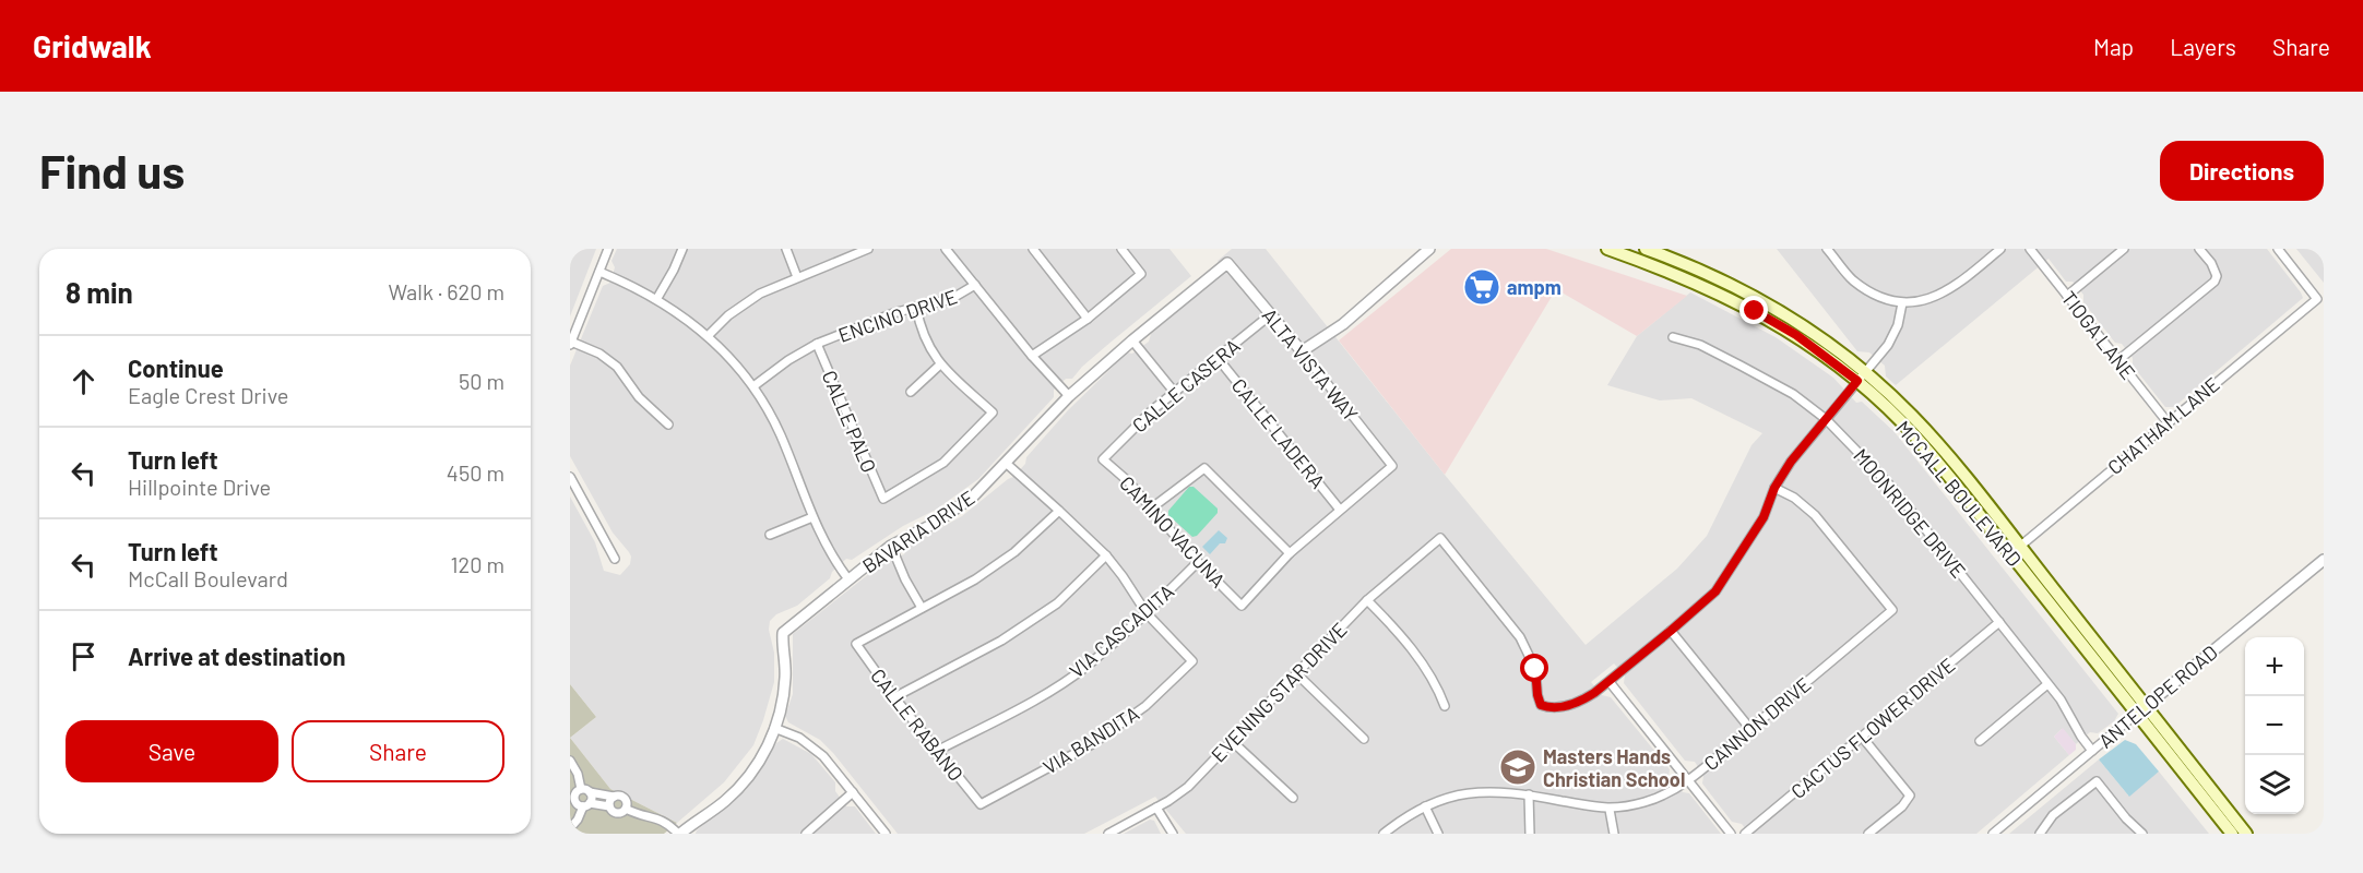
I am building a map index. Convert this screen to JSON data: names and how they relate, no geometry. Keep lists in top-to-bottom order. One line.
{"streets":{"main road":["MCCALL BOULEVARD"],"street":["ENCINO DRIVE","TIOGA LANE","ALTA VISTA WAY","CALLE CASERA","CALLE PALO","CHATHAM LANE","CALLE LADERA","MOONRIDGE DRIVE","BAVARIA DRIVE","CAMINO VACUNA","VIA CASCADITA","EVENING STAR DRIVE","ANTELOPE ROAD","CANNON DRIVE","CALLE RABANO","CACTUS FLOWER DRIVE","VIA BANDITA"]},"crossings":[["ENCINO DRIVE","CALLE PALO"],["TIOGA LANE","CHATHAM LANE"],["ALTA VISTA WAY","CALLE CASERA"],["ALTA VISTA WAY","CALLE LADERA"],["ALTA VISTA WAY","BAVARIA DRIVE"],["CALLE CASERA","CALLE LADERA"],["CALLE CASERA","CAMINO VACUNA"],["CHATHAM LANE","MCCALL BOULEVARD"],["MCCALL BOULEVARD","ANTELOPE ROAD"],["MOONRIDGE DRIVE","ANTELOPE ROAD"],["MOONRIDGE DRIVE","CACTUS FLOWER DRIVE"],["CAMINO VACUNA","VIA CASCADITA"],["VIA CASCADITA","CALLE RABANO"],["VIA CASCADITA","VIA BANDITA"],["CALLE RABANO","VIA BANDITA"]],"places":{"supermarket":["ampm"],"school or university":["Masters Hands Christian School"]},"page":{"header":"Gridwalk","nav":["Map","Layers","Share"],"buttons":["Directions",["Save","Share"]],"title":"Find us","heading":["8 min","Walk · 620 m"],"list":[["Continue","Eagle Crest Drive","50 m"],["Turn left","Hillpointe Drive","450 m"],["Turn left","McCall Boulevard","120 m"],"Arrive at destination"],"map_buttons":["+","−"]}}
